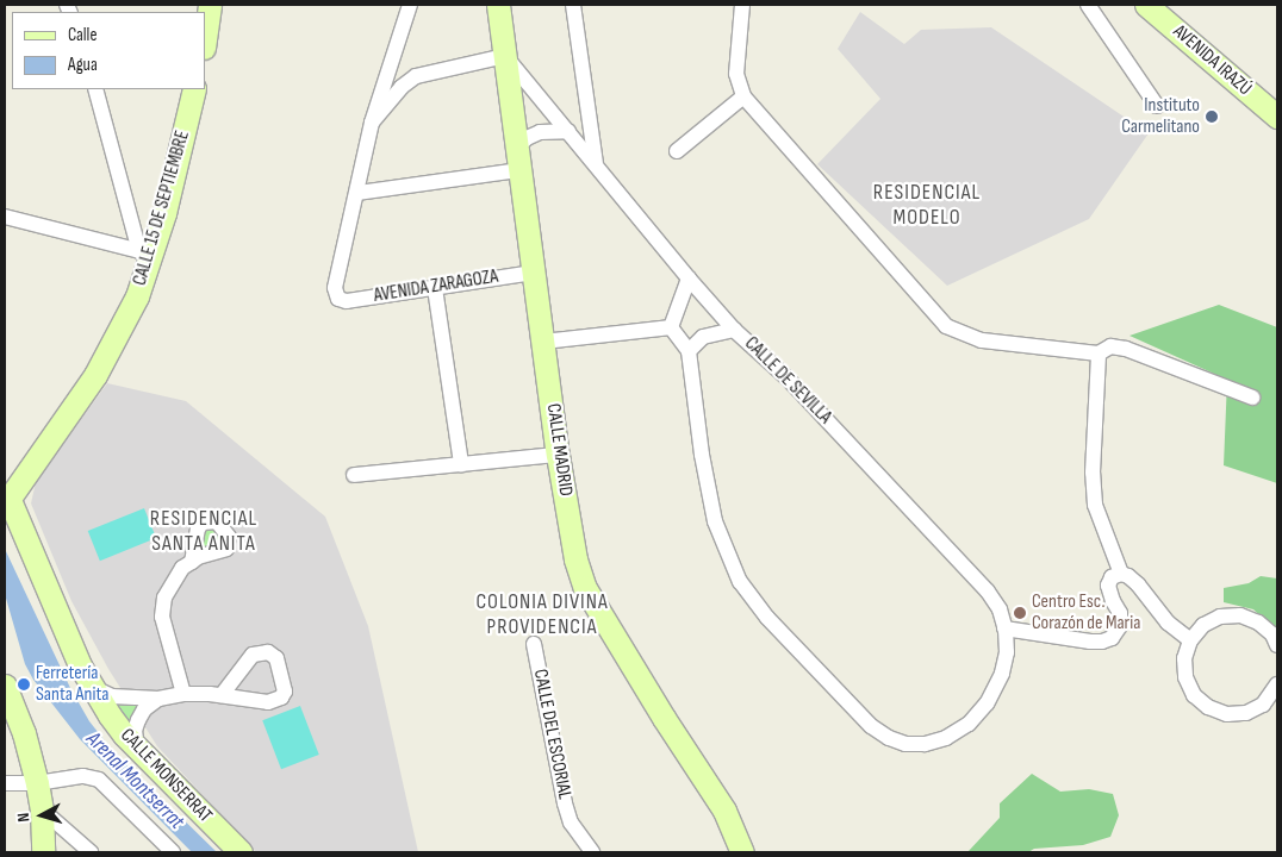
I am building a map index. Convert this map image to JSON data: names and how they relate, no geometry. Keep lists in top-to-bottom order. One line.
{"streets":{"street":["AVENIDA IRAZÚ","CALLE 15 DE SEPTIEMBRE","AVENIDA ZARAGOZA","CALLE DE SEVILLA","CALLE MADRID","CALLE DEL ESCORIAL","CALLE MONSERRAT"]},"crossings":[["CALLE 15 DE SEPTIEMBRE","CALLE MONSERRAT"],["AVENIDA ZARAGOZA","CALLE MADRID"],["CALLE DE SEVILLA","CALLE MADRID"]],"districts":["RESIDENCIAL MODELO","RESIDENCIAL SANTA ANITA","COLONIA DIVINA PROVIDENCIA"],"water":["Arenal Montserrat"],"places":["Instituto Carmelitano","Centro Esc. Corazón de Maria","Ferretería Santa Anita"],"legend":["Calle","Agua"],"north":"left"}
